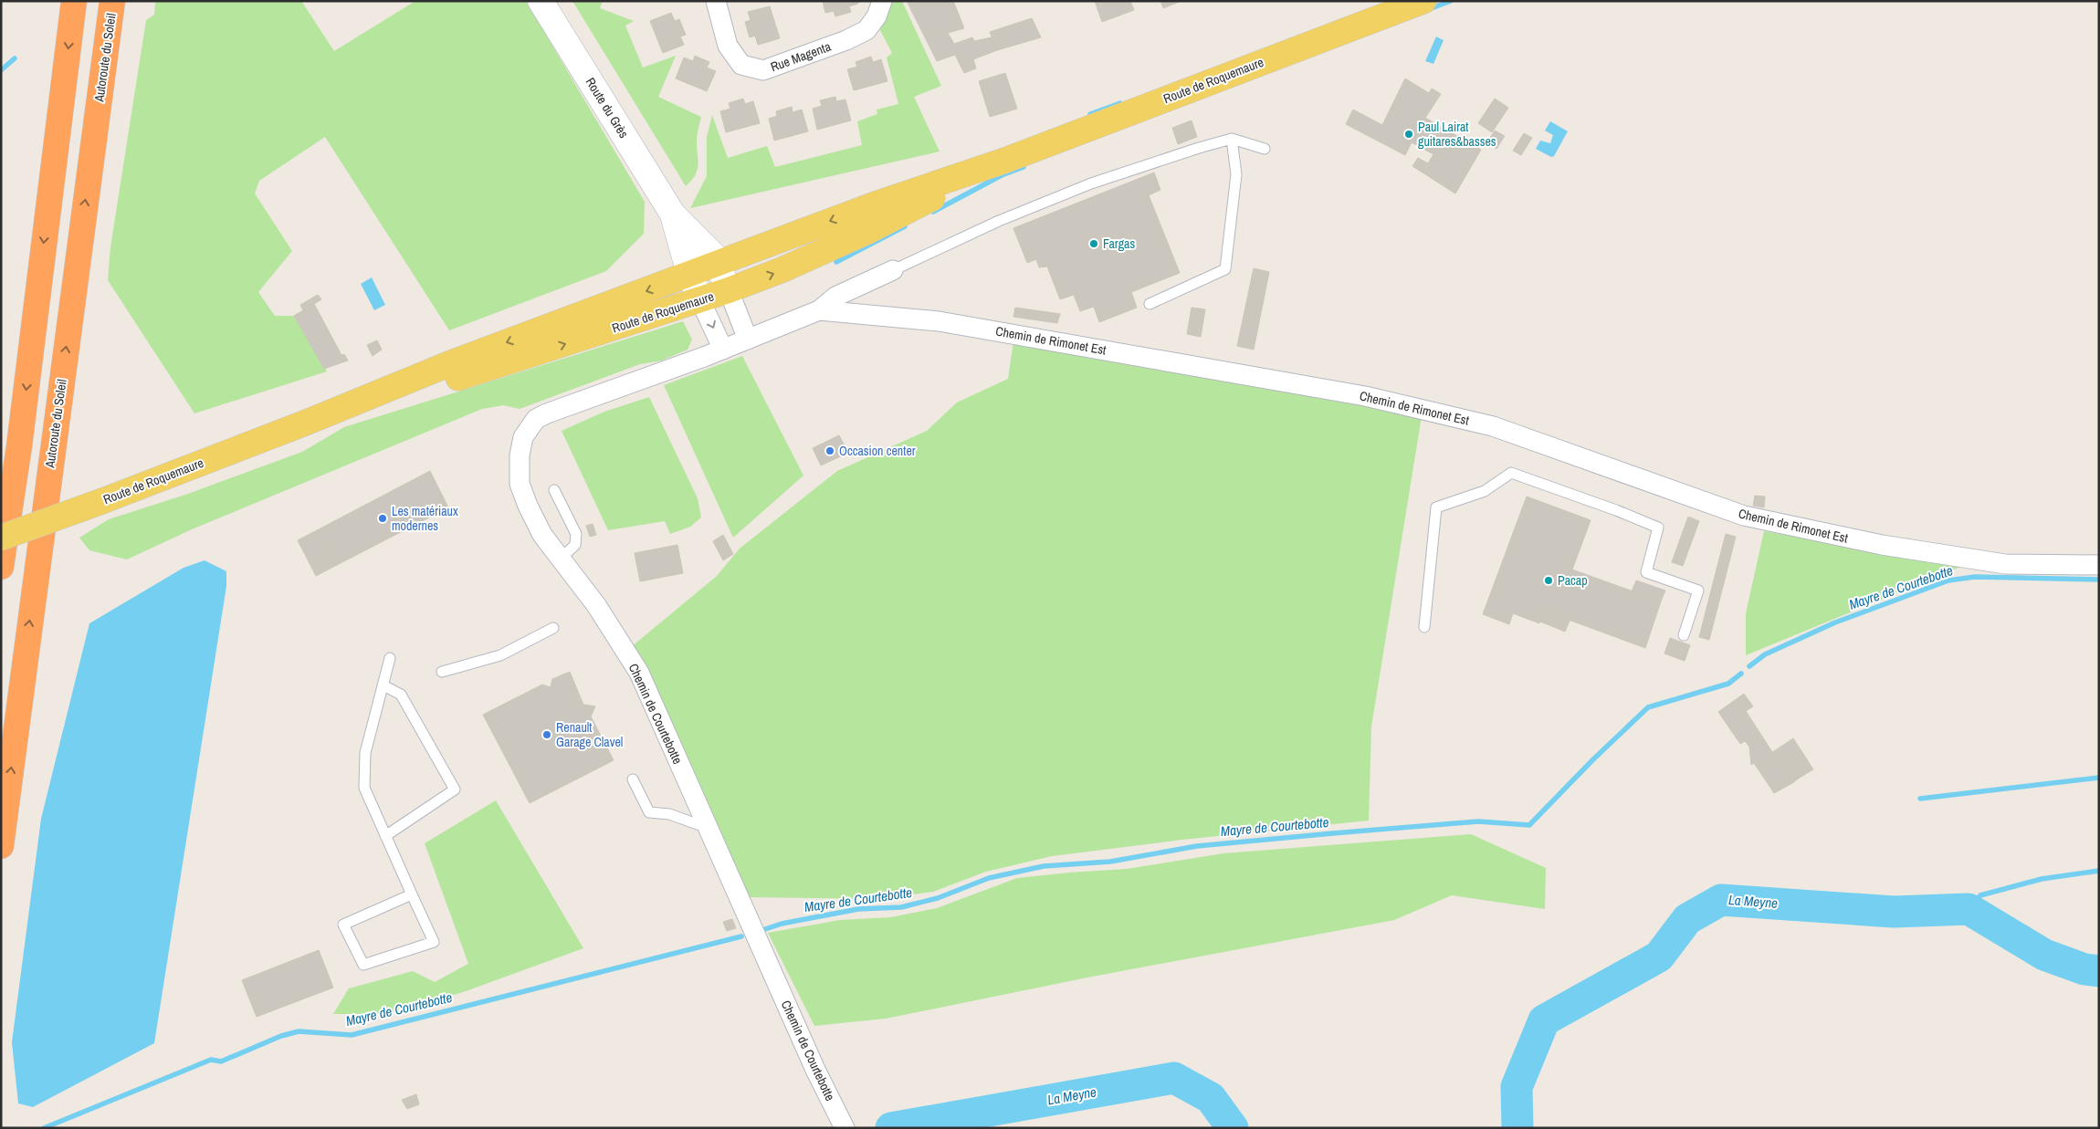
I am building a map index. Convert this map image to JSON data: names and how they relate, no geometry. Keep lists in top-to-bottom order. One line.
{"streets":{"highway":["Autoroute du Soleil"],"main road":["Route de Roquemaure"],"street":["Rue Magenta","Route du Grès","Chemin de Rimonet Est","Chemin de Courtebotte"]},"crossings":[["Chemin de Rimonet Est","Chemin de Courtebotte"]],"water":["Mayre de Courtebotte","La Meyne"],"places":["Paul Lairat guitares&basses","Fargas","Occasion center","Les matériaux modernes","Pacap","Renault Garage Clavel"]}
